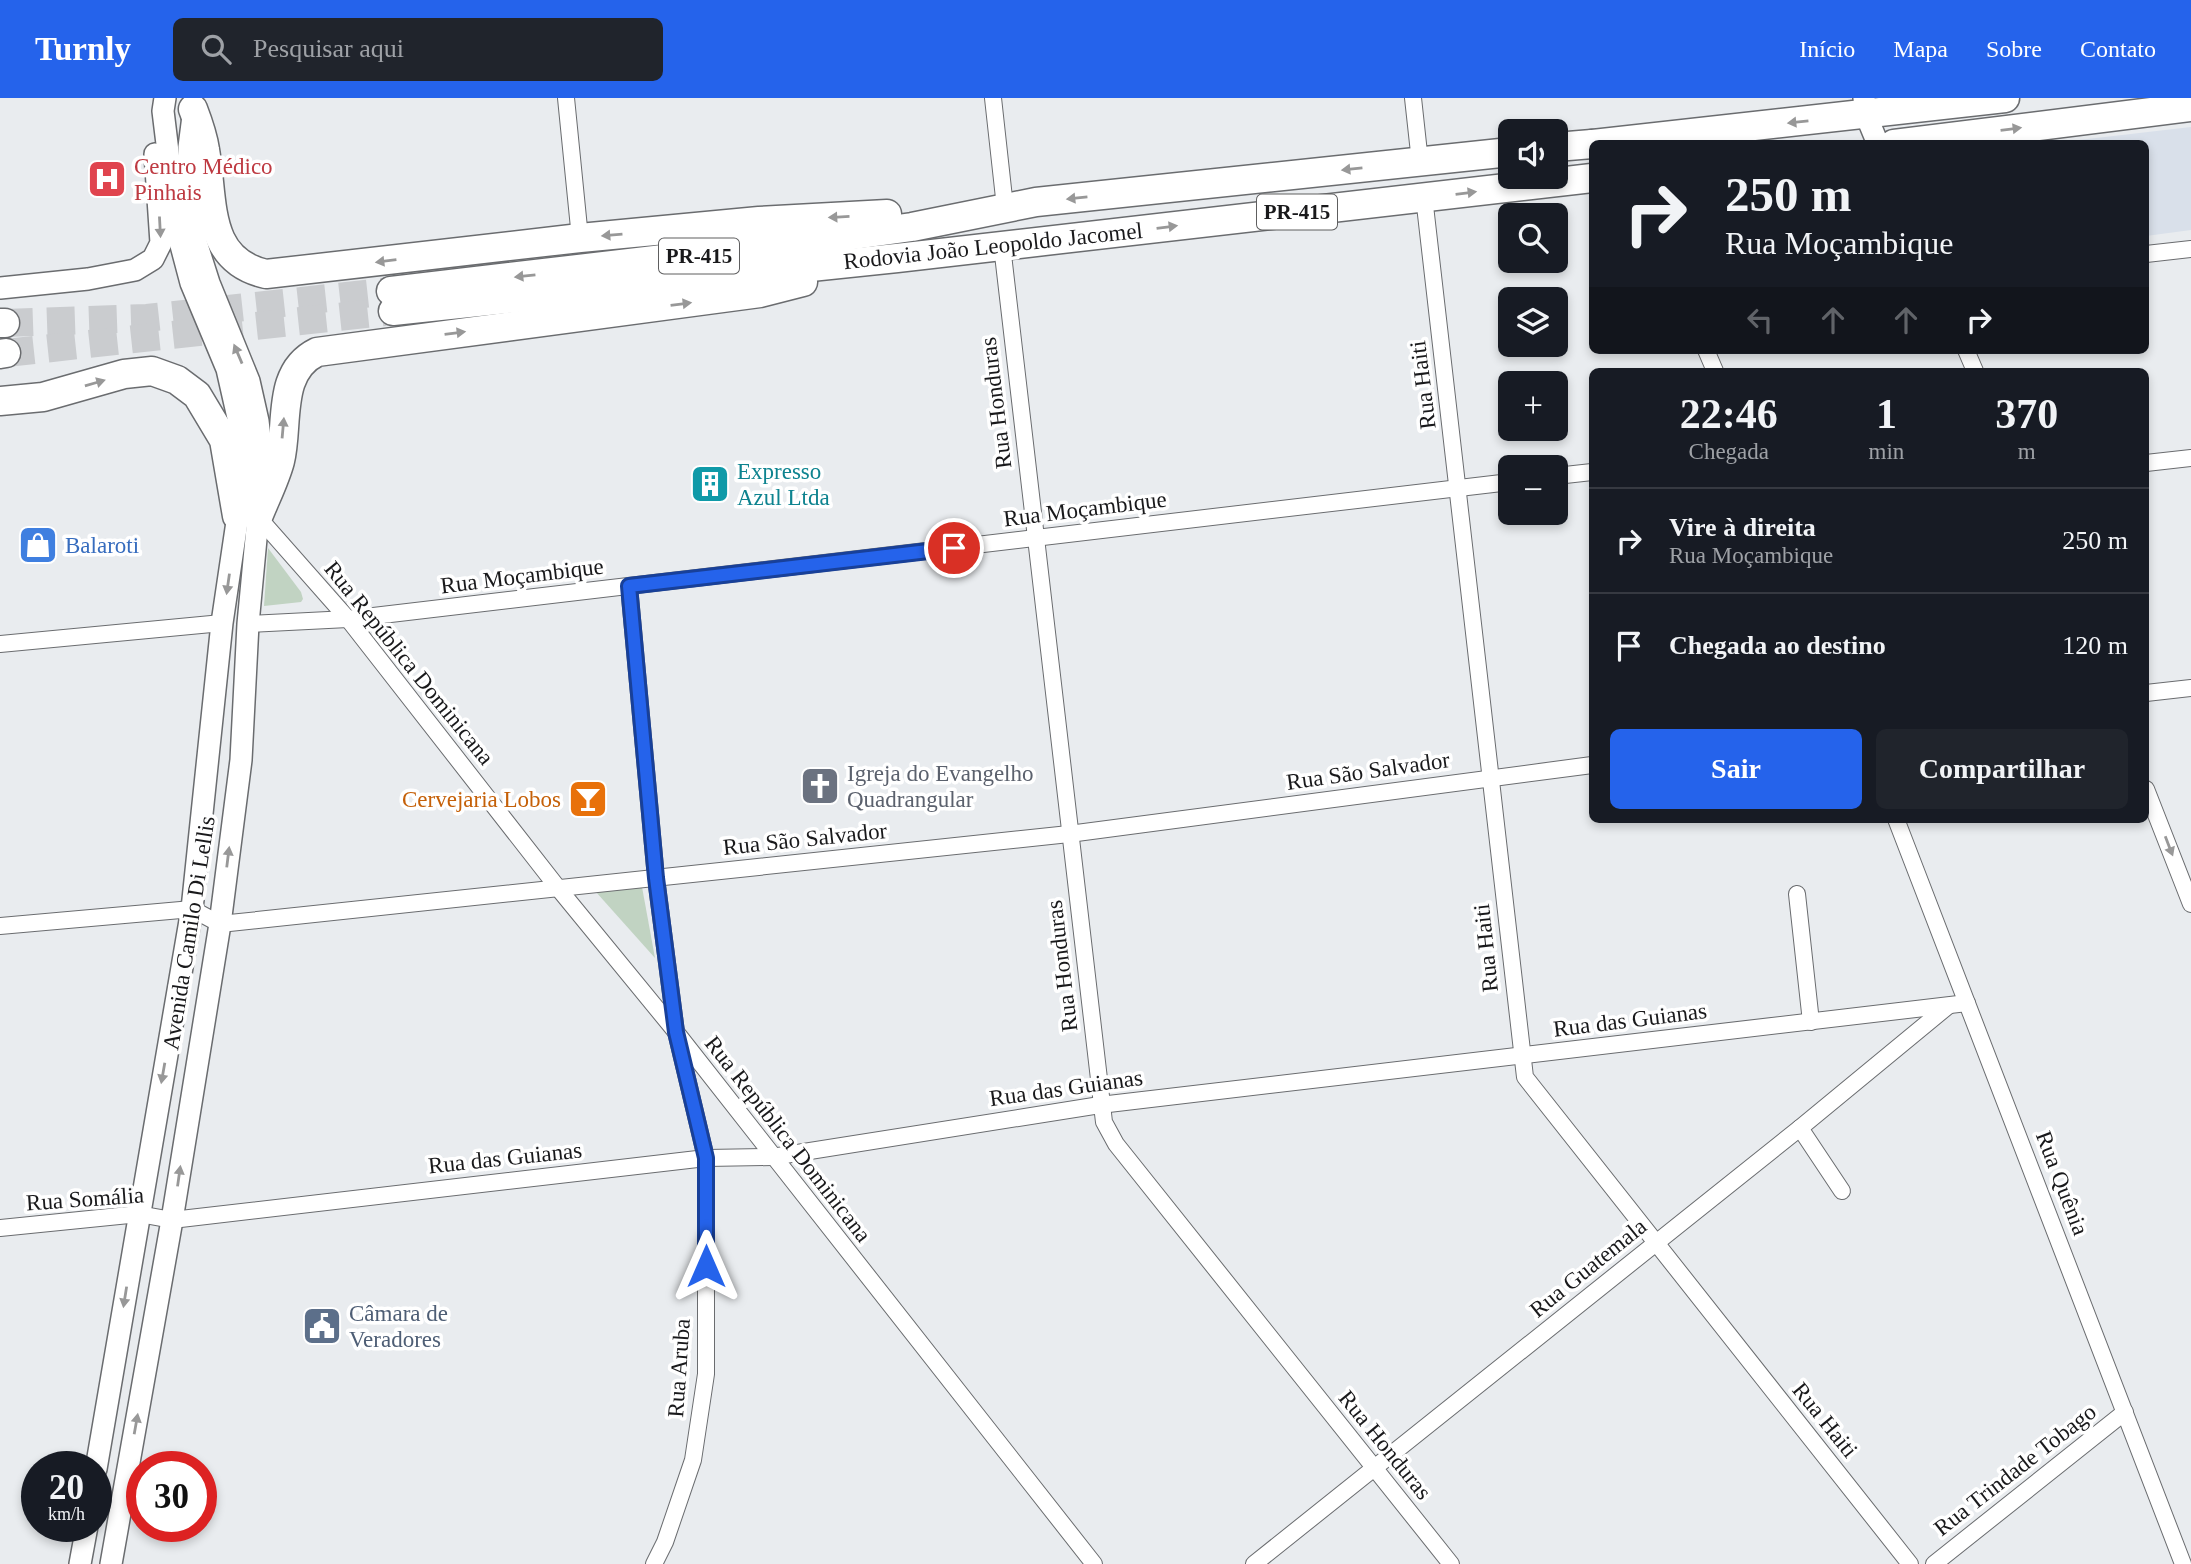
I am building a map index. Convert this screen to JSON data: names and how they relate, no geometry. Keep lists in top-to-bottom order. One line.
{"streets":{"highway":["PR-415","Rodovia João Leopoldo Jacomel"],"main road":["Avenida Camilo Di Lellis"],"street":["Rua Haiti","Rua Honduras","Rua Moçambique","Rua República Dominicana","Rua São Salvador","Rua das Guianas","Rua Quênia","Rua Somália","Rua Guatemala","Rua Aruba","Rua Trindade Tobago"]},"crossings":[["Rodovia João Leopoldo Jacomel","Rua Haiti"],["Rodovia João Leopoldo Jacomel","Rua Honduras"],["Rua Haiti","Rua Moçambique"],["Rua Haiti","Rua São Salvador"],["Rua Haiti","Rua das Guianas"],["Rua Haiti","Rua Guatemala"],["Rua Honduras","Rua Moçambique"],["Rua Honduras","Rua São Salvador"],["Rua Honduras","Rua das Guianas"],["Rua Honduras","Rua Guatemala"],["Rua Moçambique","Rua República Dominicana"],["Rua Moçambique","Avenida Camilo Di Lellis"],["Rua Moçambique","Rua Aruba"],["Rua República Dominicana","Rua São Salvador"],["Rua República Dominicana","Avenida Camilo Di Lellis"],["Rua República Dominicana","Rua das Guianas"],["Rua República Dominicana","Rua Aruba"],["Rua São Salvador","Avenida Camilo Di Lellis"],["Rua São Salvador","Rua Aruba"],["Avenida Camilo Di Lellis","Rua das Guianas"],["Avenida Camilo Di Lellis","Rua Somália"],["Rua das Guianas","Rua Quênia"],["Rua das Guianas","Rua Somália"],["Rua das Guianas","Rua Guatemala"],["Rua das Guianas","Rua Aruba"],["Rua Quênia","Rua Trindade Tobago"]],"places":{"hospital":["Centro Médico Pinhais"],"building":["Expresso Azul Ltda"],"shop":["Balaroti"],"church":["Igreja do Evangelho Quadrangular"],"bar":["Cervejaria Lobos"],"public building":["Câmara de Veradores"]},"page":{"header":"Turnly","search":"Pesquisar aqui","nav":["Início","Mapa","Sobre","Contato"],"map_buttons":["+","−"],"turn":["250 m","Rua Moçambique"],"eta":["22:46","Chegada","1","min","370","m"],"list":[{"name":"Vire à direita","note":"Rua Moçambique","value":"250 m"},{"name":"Chegada ao destino","value":"120 m"}],"buttons":["Sair","Compartilhar"],"speed":"20 km/h","limit":"30"}}
